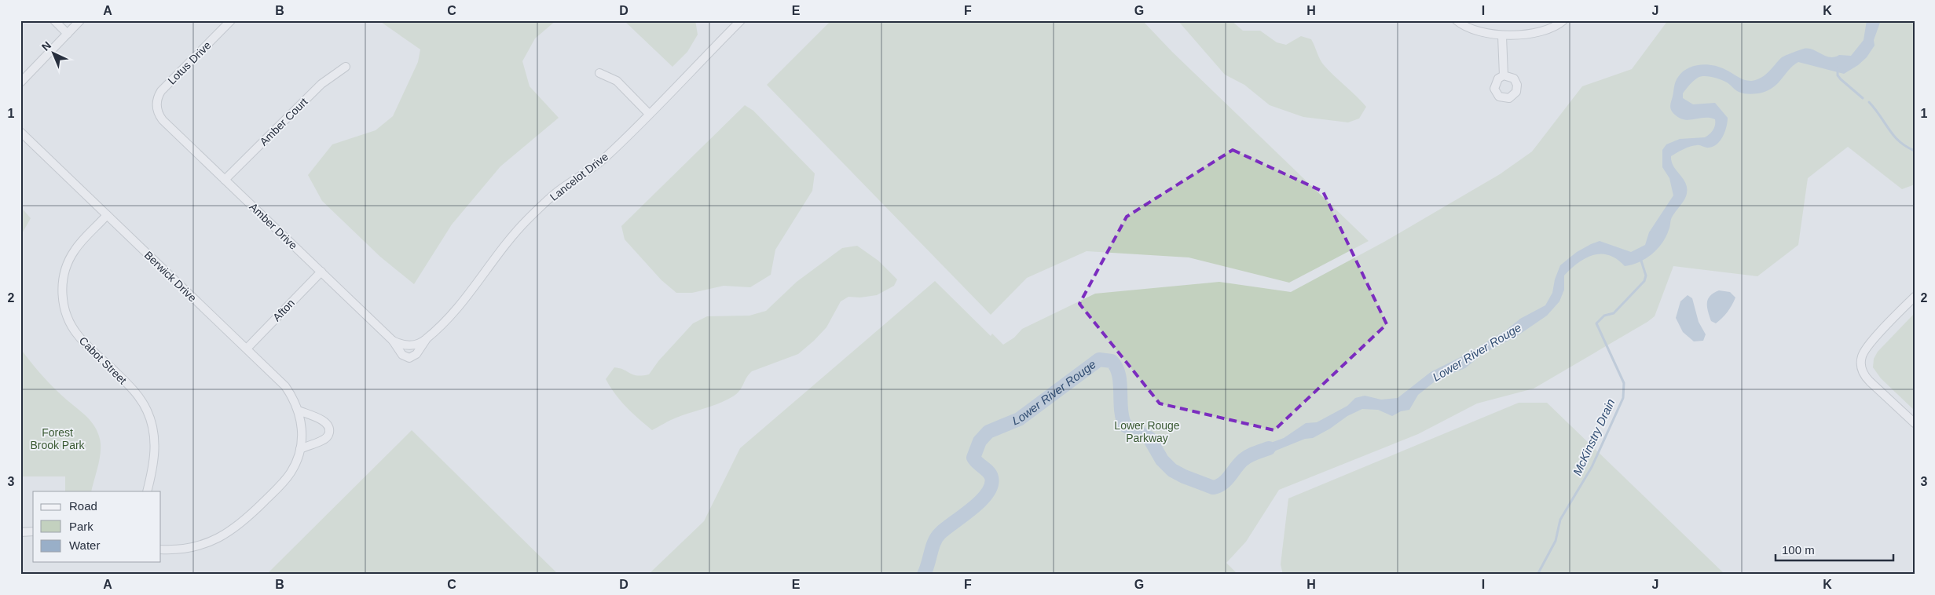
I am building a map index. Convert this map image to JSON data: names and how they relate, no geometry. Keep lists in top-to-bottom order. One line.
{"streets":{"street":["Lotus Drive","Amber Court","Lancelot Drive","Amber Drive","Berwick Drive","Afton","Cabot Street"]},"crossings":[["Lotus Drive","Amber Drive"],["Amber Court","Amber Drive"],["Lancelot Drive","Amber Drive"],["Amber Drive","Afton"],["Berwick Drive","Afton"],["Berwick Drive","Cabot Street"]],"water":["Lower River Rouge","McKinstry Drain"],"parks":["Lower Rouge Parkway","Forest Brook Park"],"legend":["Road","Park","Water"],"scale_bar":"100 m","north":"top left","grid":{"columns":["A","B","C","D","E","F","G","H","I","J","K"],"rows":["1","2","3"]}}
